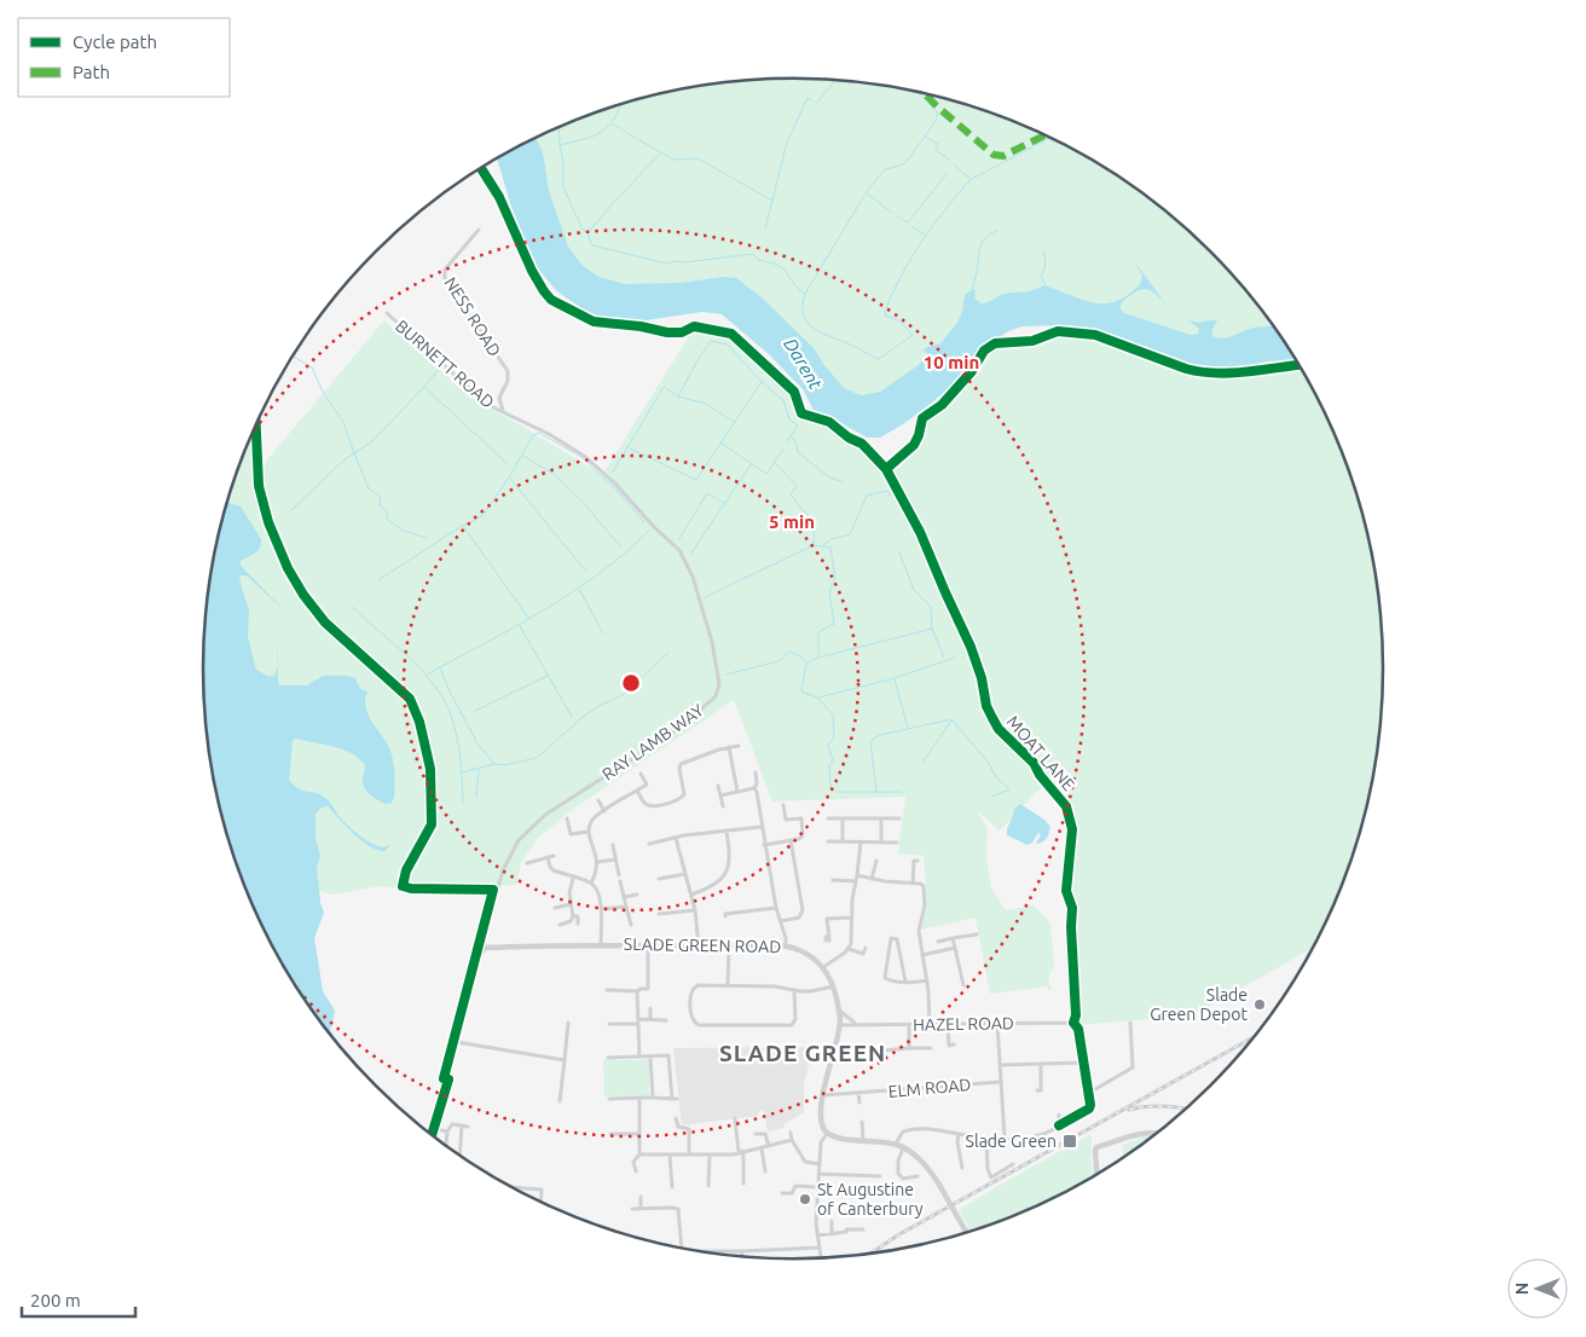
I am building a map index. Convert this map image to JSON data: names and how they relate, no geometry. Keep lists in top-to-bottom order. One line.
{"streets":{"street":["NESS ROAD","BURNETT ROAD","RAY LAMB WAY","SLADE GREEN ROAD","HAZEL ROAD","ELM ROAD"],"cycle path":["MOAT LANE"]},"crossings":[["NESS ROAD","BURNETT ROAD"],["BURNETT ROAD","RAY LAMB WAY"],["RAY LAMB WAY","SLADE GREEN ROAD"],["SLADE GREEN ROAD","HAZEL ROAD"],["SLADE GREEN ROAD","ELM ROAD"]],"districts":["SLADE GREEN"],"water":["Darent"],"places":{"other":["Slade Green Depot","St Augustine of Canterbury"],"transit":["Slade Green"]},"legend":["Cycle path","Path"],"scale_bar":"200 m","north":"left","rings":["10 min","5 min"]}
